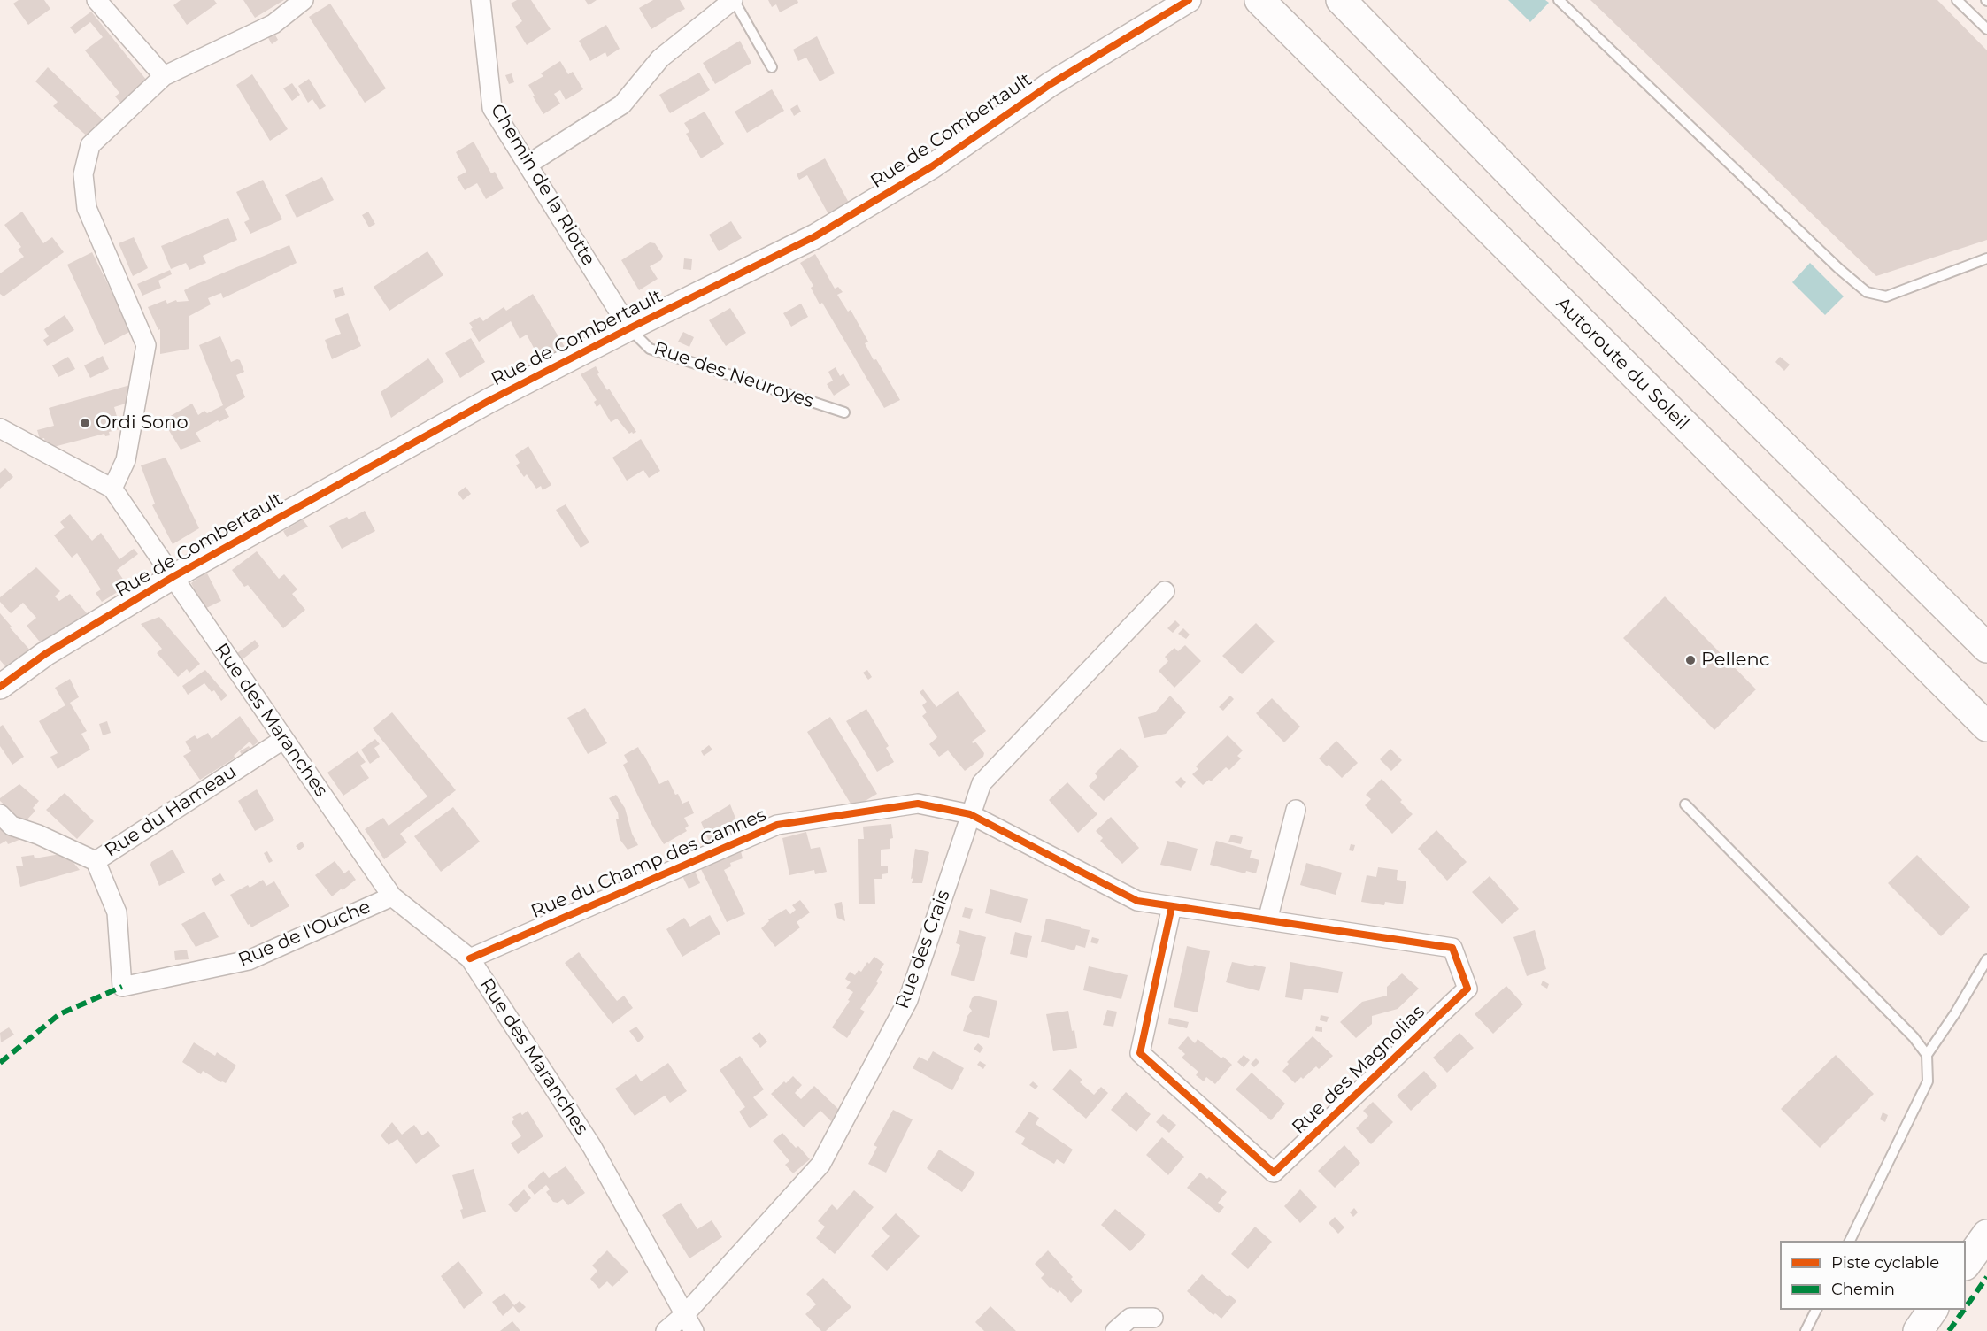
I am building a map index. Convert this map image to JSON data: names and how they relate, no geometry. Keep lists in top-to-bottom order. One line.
{"streets":{"main road":["Autoroute du Soleil"],"street":["Rue de Combertault","Chemin de la Riotte","Rue des Maranches","Rue du Hameau","Rue du Champ des Cannes","Rue de l'Ouche","Rue des Crais","Rue des Magnolias"],"lane":["Rue des Neuroyes"]},"crossings":[["Rue de Combertault","Chemin de la Riotte"],["Rue de Combertault","Rue des Neuroyes"],["Rue de Combertault","Rue des Maranches"],["Chemin de la Riotte","Rue des Neuroyes"],["Rue des Maranches","Rue du Hameau"],["Rue des Maranches","Rue du Champ des Cannes"],["Rue des Maranches","Rue de l'Ouche"],["Rue des Maranches","Rue des Crais"],["Rue du Hameau","Rue de l'Ouche"],["Rue du Champ des Cannes","Rue des Crais"],["Rue du Champ des Cannes","Rue des Magnolias"],["Rue des Crais","Rue des Magnolias"]],"places":["Ordi Sono","Pellenc"],"legend":["Piste cyclable","Chemin"]}
